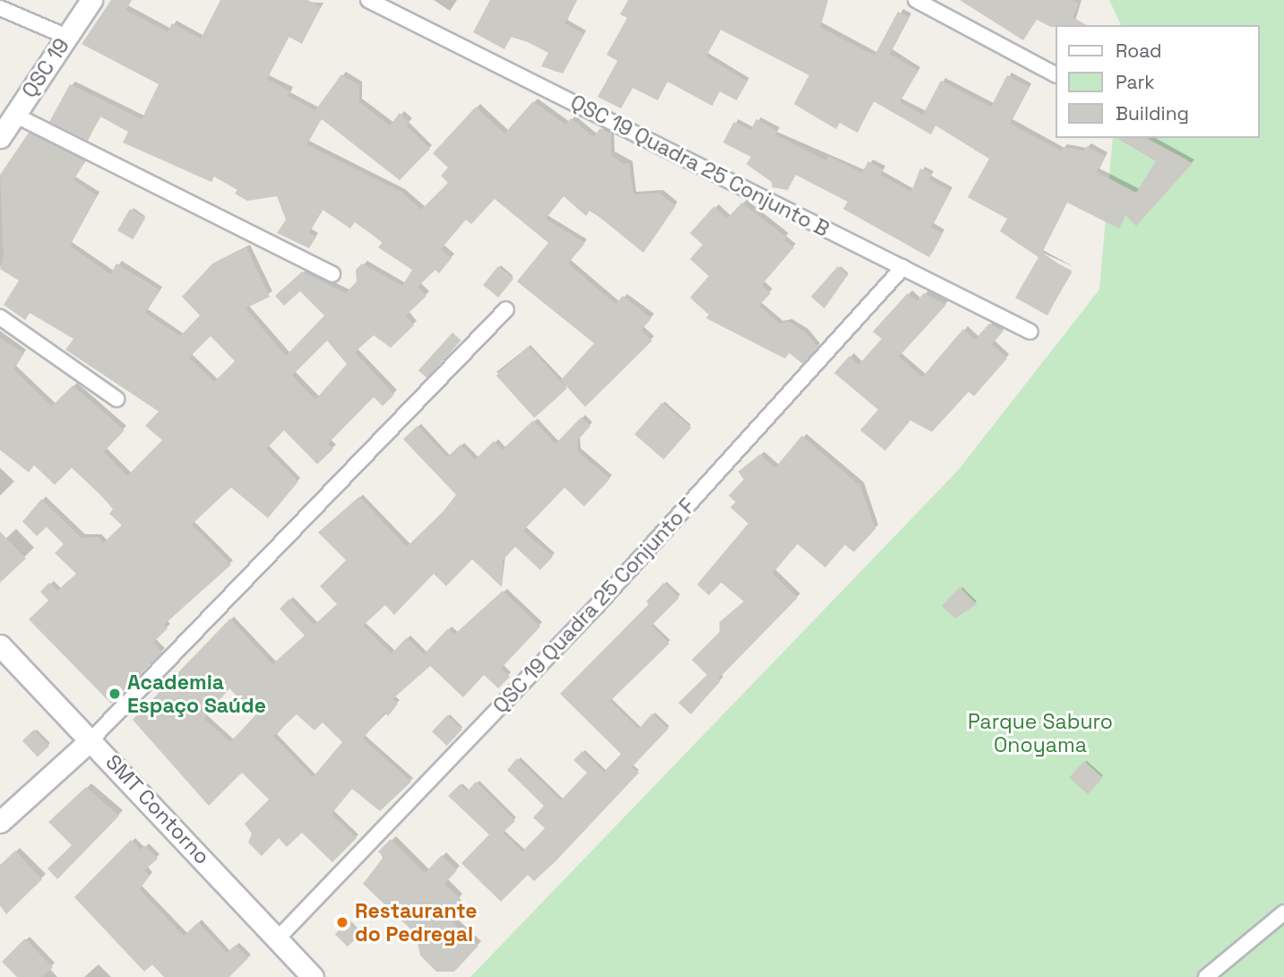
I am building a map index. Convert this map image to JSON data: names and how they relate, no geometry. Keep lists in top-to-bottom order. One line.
{"streets":{"street":["QSC 19","QSC 19 Quadra 25 Conjunto B","QSC 19 Quadra 25 Conjunto F","SMT Contorno"]},"crossings":[["QSC 19 Quadra 25 Conjunto B","QSC 19 Quadra 25 Conjunto F"],["QSC 19 Quadra 25 Conjunto F","SMT Contorno"]],"parks":["Parque Saburo Onoyama"],"places":["Academia Espaço Saúde","Restaurante do Pedregal"],"legend":["Road","Park","Building"]}
